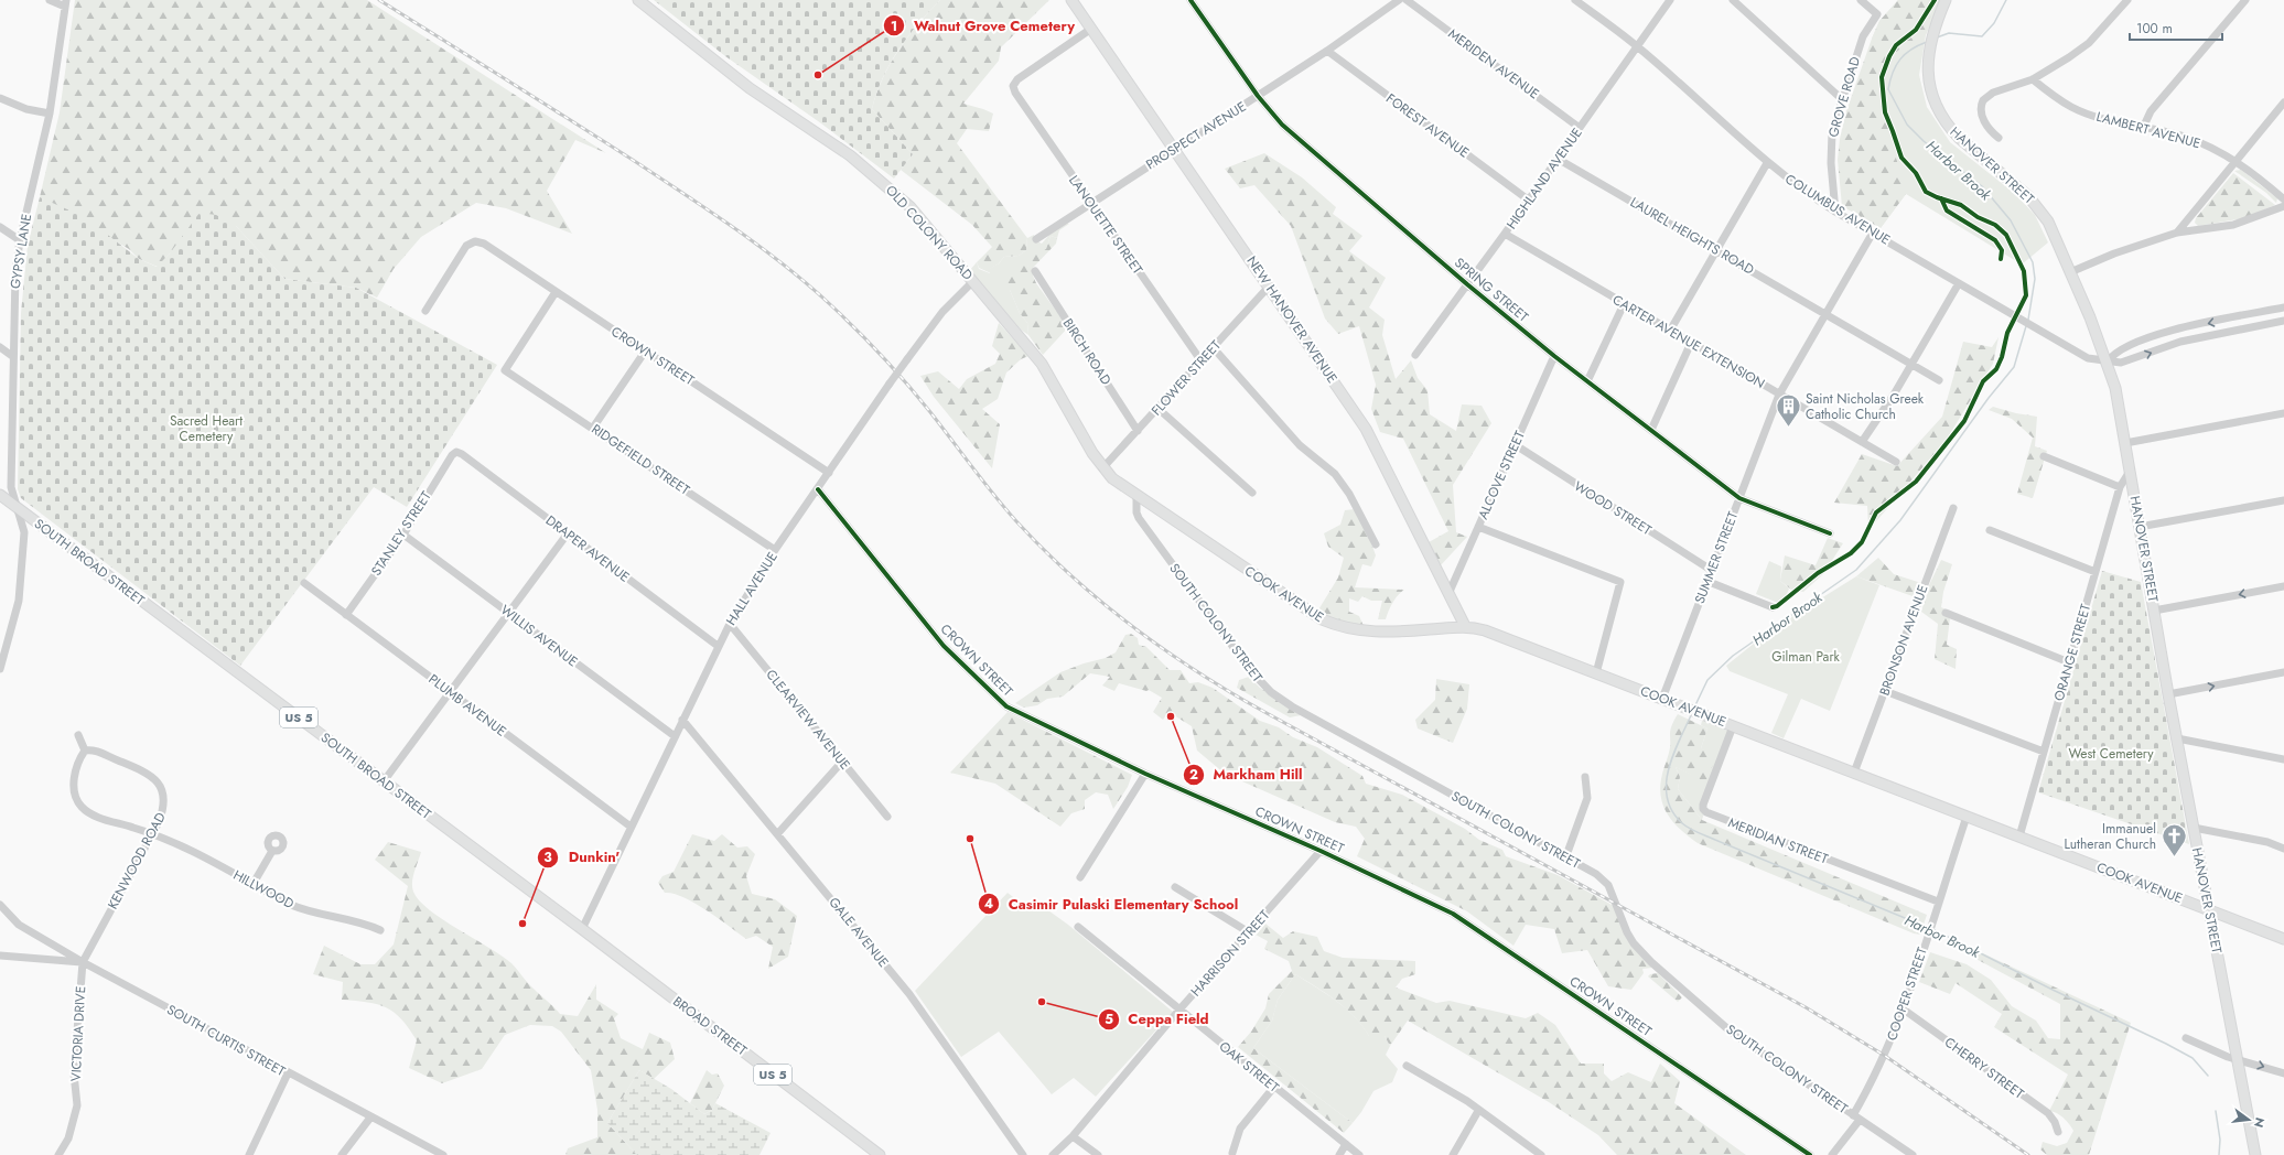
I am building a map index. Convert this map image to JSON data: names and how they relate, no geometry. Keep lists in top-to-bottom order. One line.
{"streets":{"main road":["HANOVER STREET","OLD COLONY ROAD","NEW HANOVER AVENUE","SOUTH BROAD STREET","COOK AVENUE","US 5","BROAD STREET"],"street":["MERIDEN AVENUE","GROVE ROAD","FOREST AVENUE","LAMBERT AVENUE","PROSPECT AVENUE","HIGHLAND AVENUE","COLUMBUS AVENUE","LANOUETTE STREET","LAUREL HEIGHTS ROAD","GYPSY LANE","SPRING STREET","CARTER AVENUE EXTENSION","BIRCH ROAD","CROWN STREET","FLOWER STREET","RIDGEFIELD STREET","ALCOVE STREET","WOOD STREET","STANLEY STREET","DRAPER AVENUE","SUMMER STREET","HALL AVENUE","SOUTH COLONY STREET","WILLIS AVENUE","BRONSON AVENUE","ORANGE STREET","PLUMB AVENUE","CLEARVIEW AVENUE","MERIDIAN STREET","KENWOOD ROAD","HILLWOOD","GALE AVENUE","HARRISON STREET","COOPER STREET","VICTORIA DRIVE","SOUTH CURTIS STREET","OAK STREET","CHERRY STREET"]},"crossings":[["MERIDEN AVENUE","HIGHLAND AVENUE"],["GROVE ROAD","COLUMBUS AVENUE"],["FOREST AVENUE","PROSPECT AVENUE"],["FOREST AVENUE","HIGHLAND AVENUE"],["PROSPECT AVENUE","LANOUETTE STREET"],["PROSPECT AVENUE","SPRING STREET"],["PROSPECT AVENUE","NEW HANOVER AVENUE"],["HANOVER STREET","COLUMBUS AVENUE"],["HANOVER STREET","COOK AVENUE"],["HANOVER STREET","ORANGE STREET"],["HIGHLAND AVENUE","COLUMBUS AVENUE"],["HIGHLAND AVENUE","LAUREL HEIGHTS ROAD"],["HIGHLAND AVENUE","SPRING STREET"],["HIGHLAND AVENUE","CARTER AVENUE EXTENSION"],["COLUMBUS AVENUE","SUMMER STREET"],["LANOUETTE STREET","NEW HANOVER AVENUE"],["LANOUETTE STREET","FLOWER STREET"],["OLD COLONY ROAD","FLOWER STREET"],["OLD COLONY ROAD","HALL AVENUE"],["OLD COLONY ROAD","COOK AVENUE"],["LAUREL HEIGHTS ROAD","SUMMER STREET"],["GYPSY LANE","SOUTH BROAD STREET"],["SPRING STREET","ALCOVE STREET"],["SPRING STREET","SUMMER STREET"],["NEW HANOVER AVENUE","FLOWER STREET"],["NEW HANOVER AVENUE","ALCOVE STREET"],["NEW HANOVER AVENUE","COOK AVENUE"],["CARTER AVENUE EXTENSION","SUMMER STREET"],["BIRCH ROAD","FLOWER STREET"],["CROWN STREET","RIDGEFIELD STREET"],["CROWN STREET","HALL AVENUE"],["CROWN STREET","HARRISON STREET"],["FLOWER STREET","COOK AVENUE"],["RIDGEFIELD STREET","HALL AVENUE"],["ALCOVE STREET","WOOD STREET"],["WOOD STREET","SUMMER STREET"],["STANLEY STREET","DRAPER AVENUE"],["STANLEY STREET","WILLIS AVENUE"],["STANLEY STREET","PLUMB AVENUE"],["DRAPER AVENUE","HALL AVENUE"],["SUMMER STREET","COOK AVENUE"],["SOUTH BROAD STREET","HALL AVENUE"],["SOUTH BROAD STREET","BROAD STREET"],["HALL AVENUE","WILLIS AVENUE"],["HALL AVENUE","PLUMB AVENUE"],["HALL AVENUE","CLEARVIEW AVENUE"],["HALL AVENUE","GALE AVENUE"],["COOK AVENUE","SOUTH COLONY STREET"],["COOK AVENUE","BRONSON AVENUE"],["COOK AVENUE","ORANGE STREET"],["COOK AVENUE","MERIDIAN STREET"],["COOK AVENUE","COOPER STREET"],["SOUTH COLONY STREET","COOPER STREET"],["MERIDIAN STREET","COOPER STREET"],["KENWOOD ROAD","HILLWOOD"],["KENWOOD ROAD","VICTORIA DRIVE"],["KENWOOD ROAD","SOUTH CURTIS STREET"],["HARRISON STREET","OAK STREET"],["COOPER STREET","CHERRY STREET"],["VICTORIA DRIVE","SOUTH CURTIS STREET"]],"water":["Harbor Brook"],"parks":["Sacred Heart Cemetery","Gilman Park","West Cemetery"],"places":{"other":["Walnut Grove Cemetery","Markham Hill","Casimir Pulaski Elementary School","Dunkin'","Ceppa Field"],"building":["Saint Nicholas Greek Catholic Church"],"church":["Immanuel Lutheran Church"]},"scale_bar":"100 m","north":"right"}
